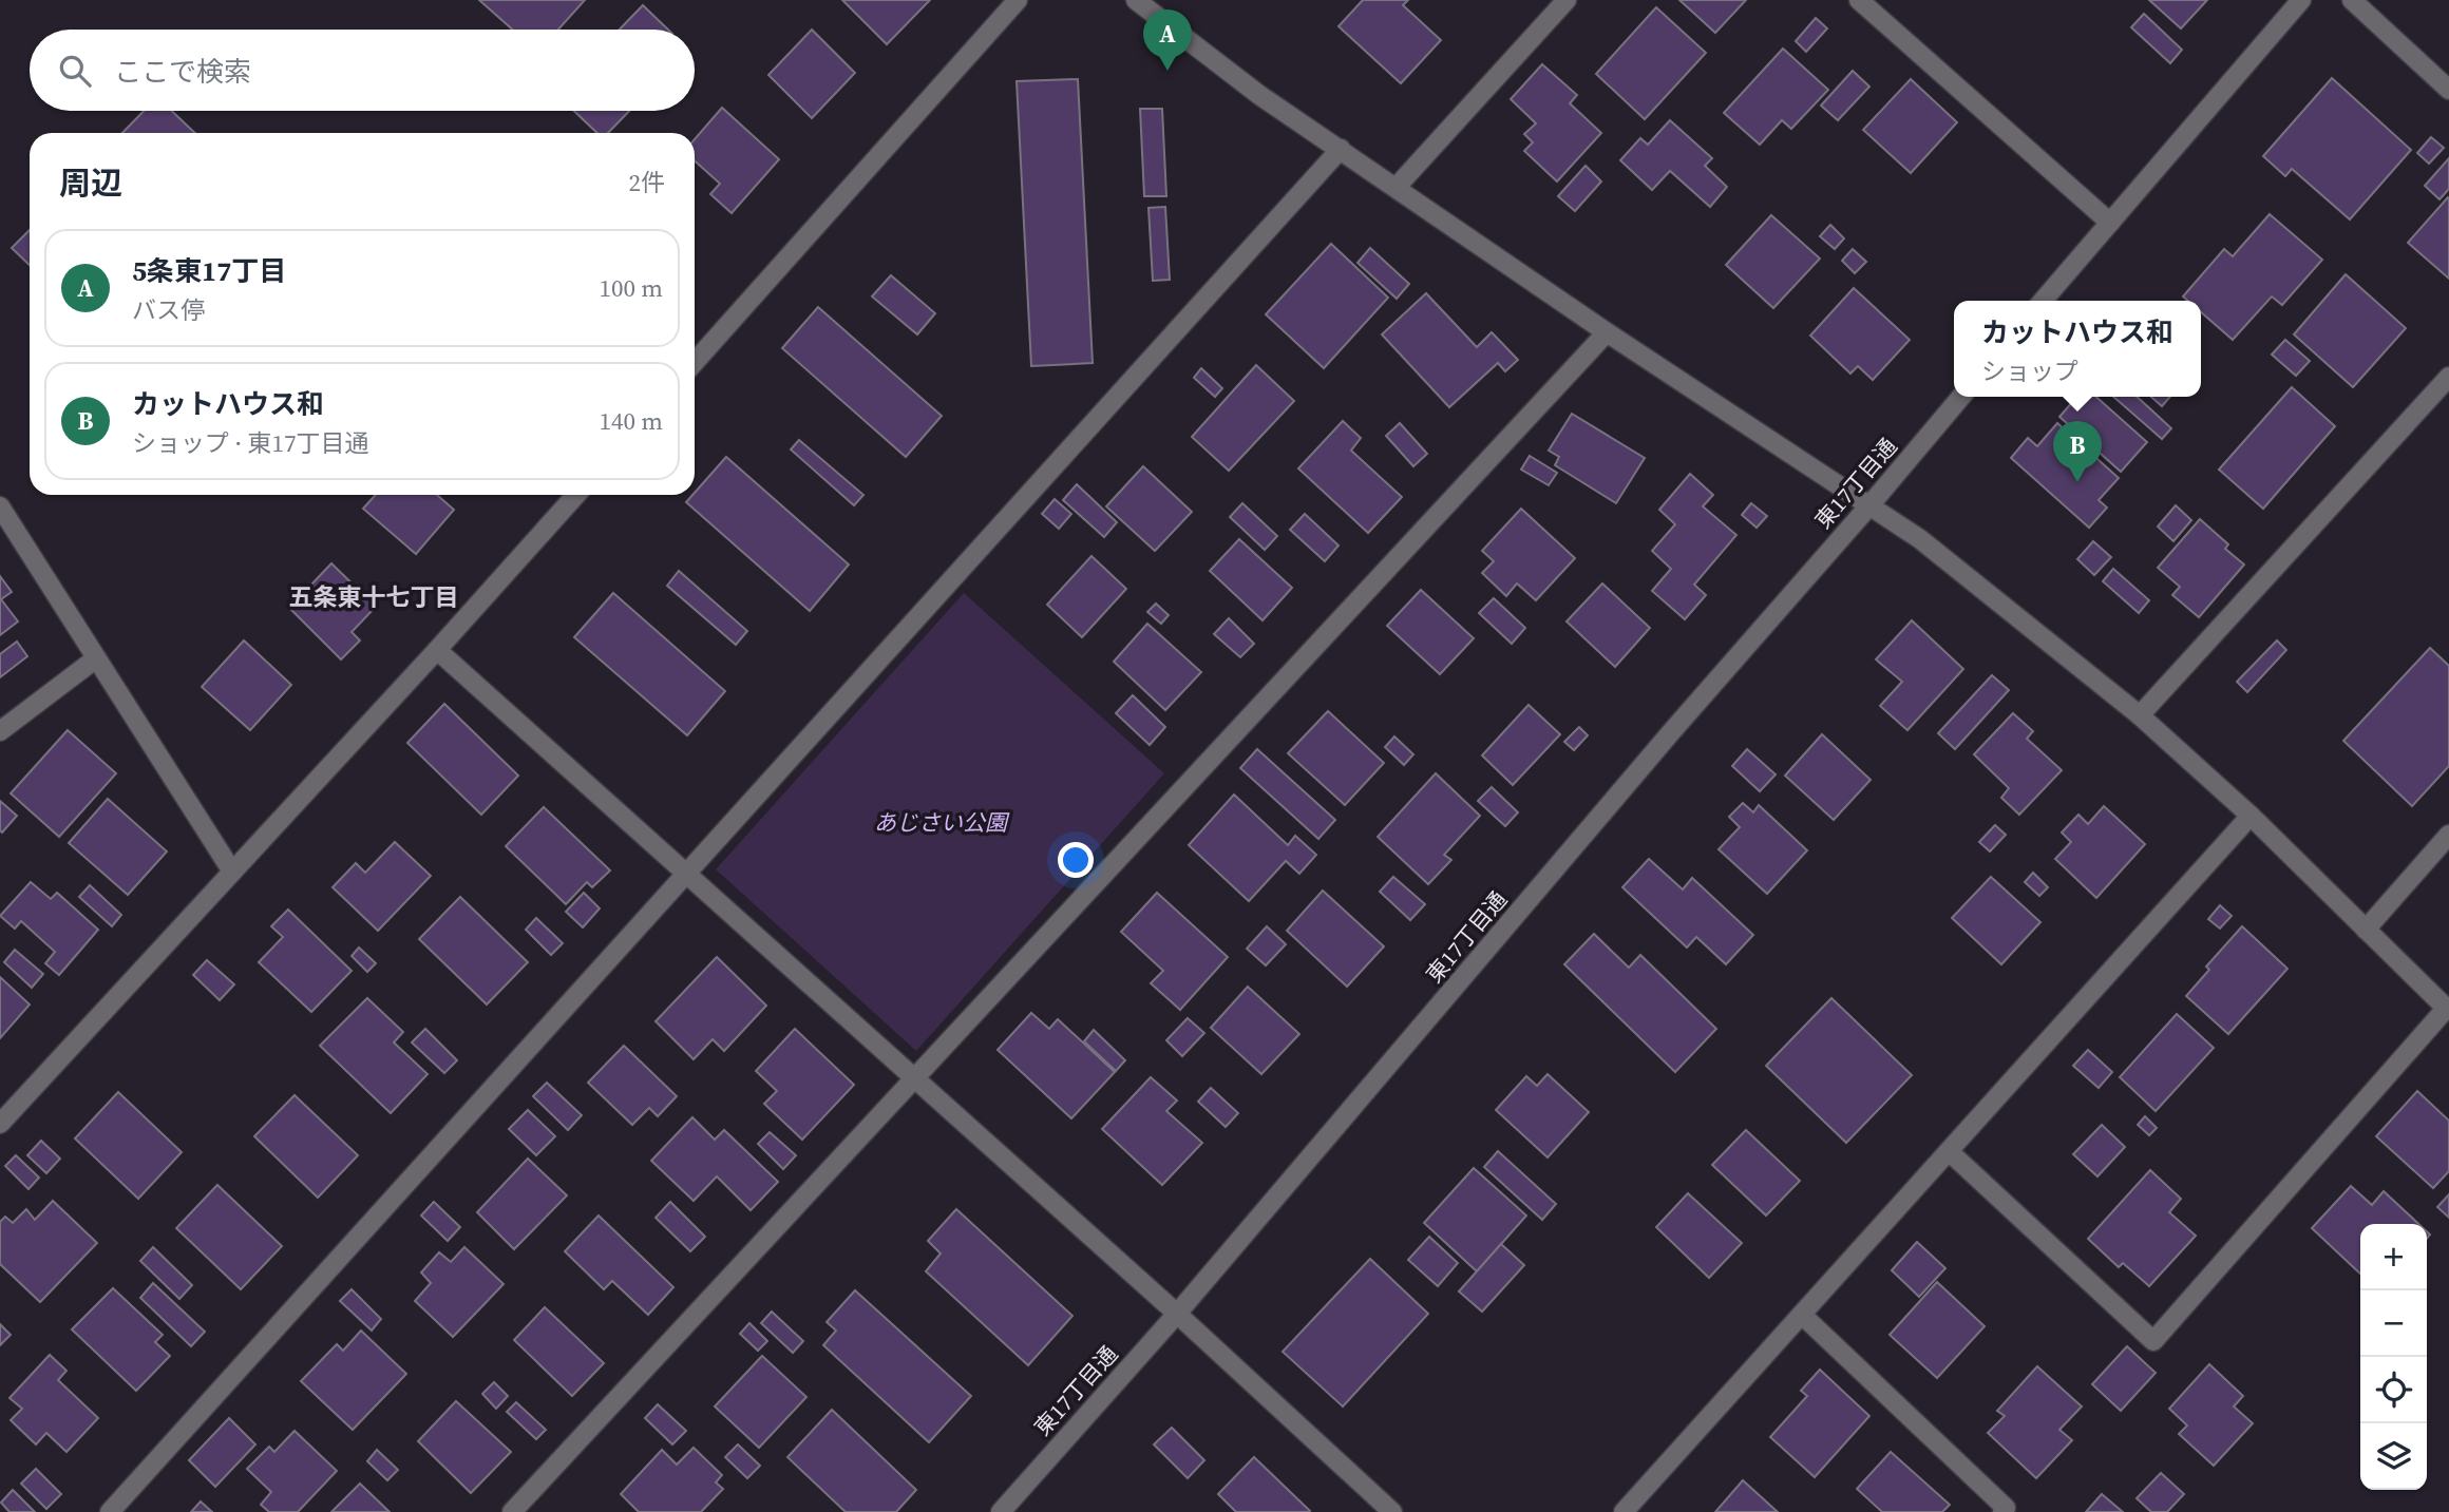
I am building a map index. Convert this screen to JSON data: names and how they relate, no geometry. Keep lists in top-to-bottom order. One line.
{"streets":{"street":["東17丁目通"]},"districts":["五条東十七丁目"],"parks":["あじさい公園"],"page":{"pins":["A","B"],"search":"ここで検索","heading":["周辺","2件"],"list":[{"mark":"A","name":"5条東17丁目","note":"バス停","value":"100 m"},{"mark":"B","name":"カットハウス和","note":"ショップ · 東17丁目通","value":"140 m"}],"popup":["カットハウス和","ショップ"],"map_buttons":["+","−"]}}
